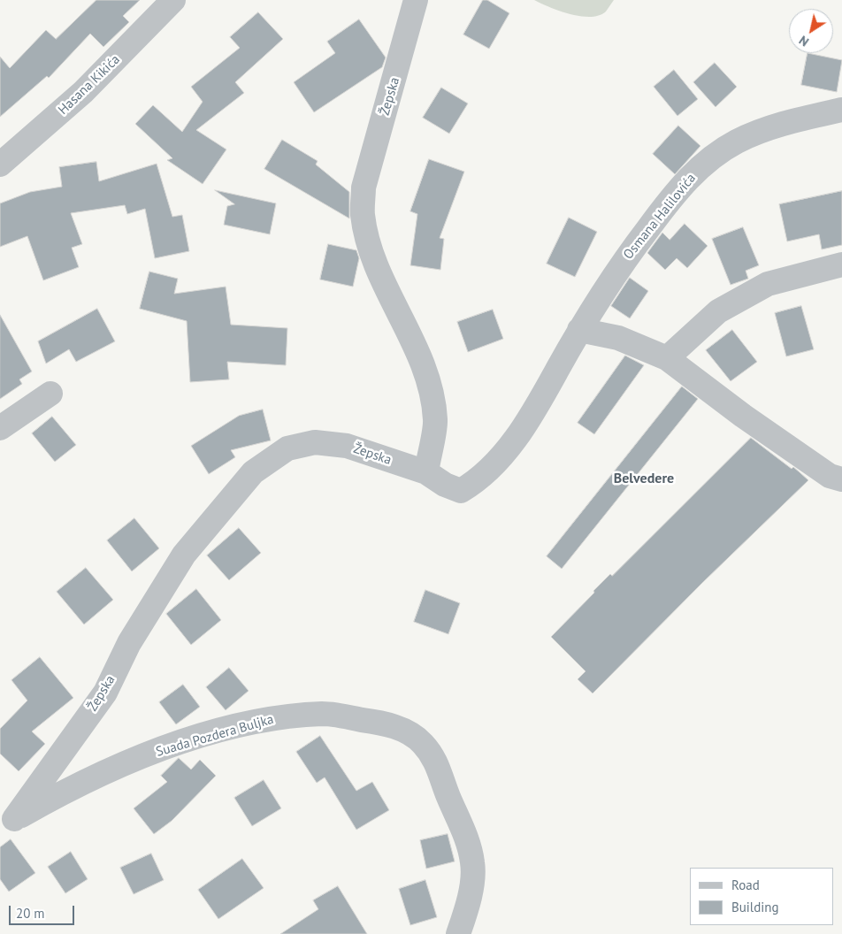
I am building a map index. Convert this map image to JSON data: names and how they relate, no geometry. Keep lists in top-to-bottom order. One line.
{"streets":{"street":["Hasana Kikića","Žepska","Osmana Halilovića","Suada Pozdera Buljka"]},"crossings":[["Žepska","Osmana Halilovića"],["Žepska","Suada Pozdera Buljka"]],"districts":["Belvedere"],"legend":["Road","Building"],"scale_bar":"20 m","north":"bottom left"}
